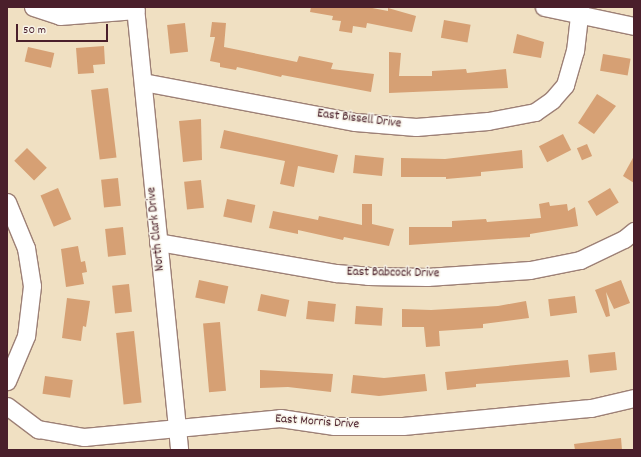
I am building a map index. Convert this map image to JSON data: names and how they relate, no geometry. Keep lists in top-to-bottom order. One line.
{"streets":{"street":["East Bissell Drive","North Clark Drive","East Babcock Drive","East Morris Drive"]},"crossings":[["East Bissell Drive","North Clark Drive"],["North Clark Drive","East Babcock Drive"],["North Clark Drive","East Morris Drive"]],"scale_bar":"50 m"}
